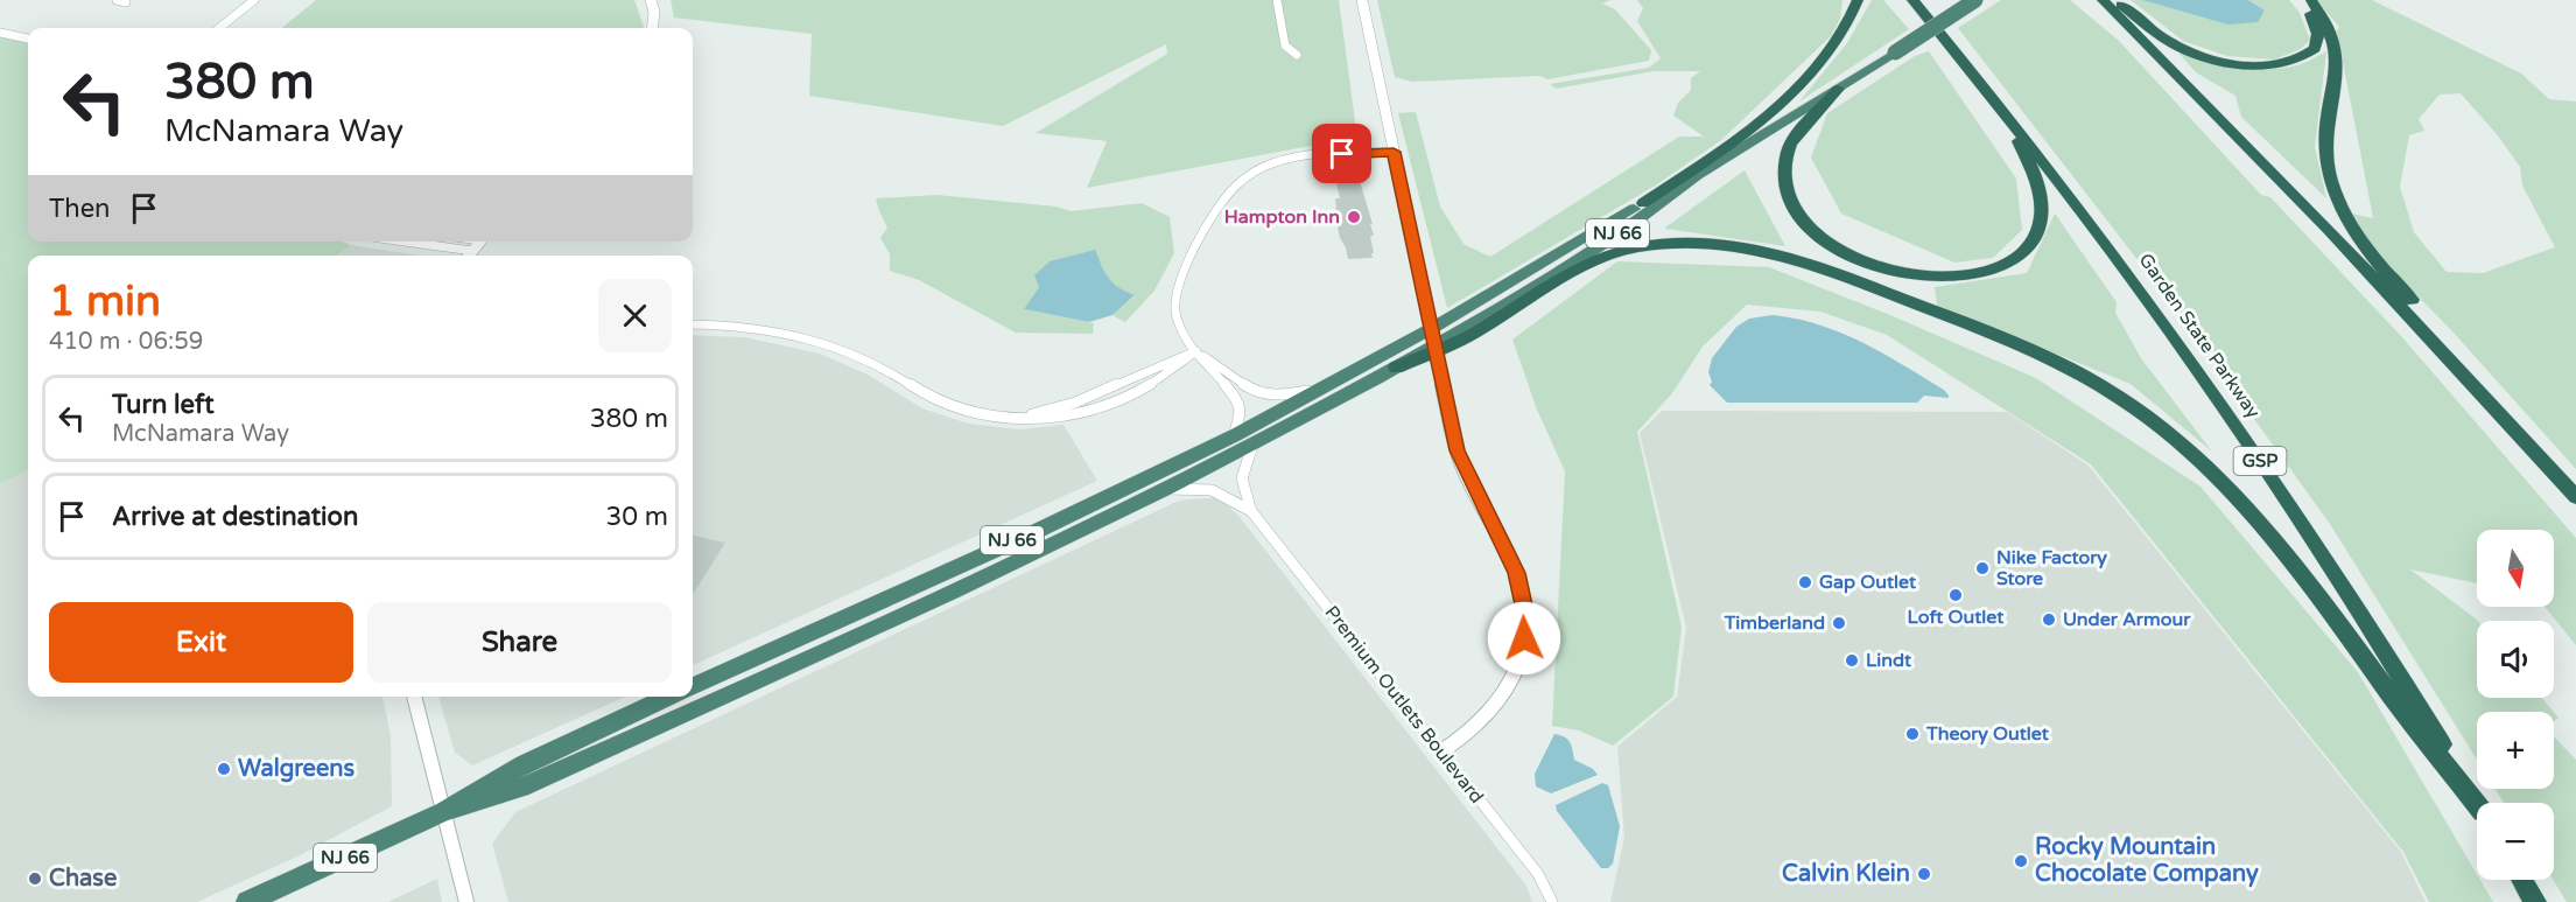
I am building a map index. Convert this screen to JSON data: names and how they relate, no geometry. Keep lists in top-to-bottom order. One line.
{"streets":{"highway":["NJ 66","Garden State Parkway","GSP"],"street":["Premium Outlets Boulevard"]},"crossings":[["NJ 66","Premium Outlets Boulevard"]],"places":["Hampton Inn","Nike Factory Store","Gap Outlet","Loft Outlet","Under Armour","Timberland","Lindt","Theory Outlet","Walgreens","Rocky Mountain Chocolate Company","Calvin Klein","Chase"],"north":"bottom","page":{"turn":["380 m","McNamara Way"],"then":"Then","heading":["1 min","410 m · 06:59"],"list":[{"name":"Turn left","note":"McNamara Way","value":"380 m"},{"name":"Arrive at destination","value":"30 m"}],"map_buttons":["+","−"],"buttons":["Exit","Share"]}}
